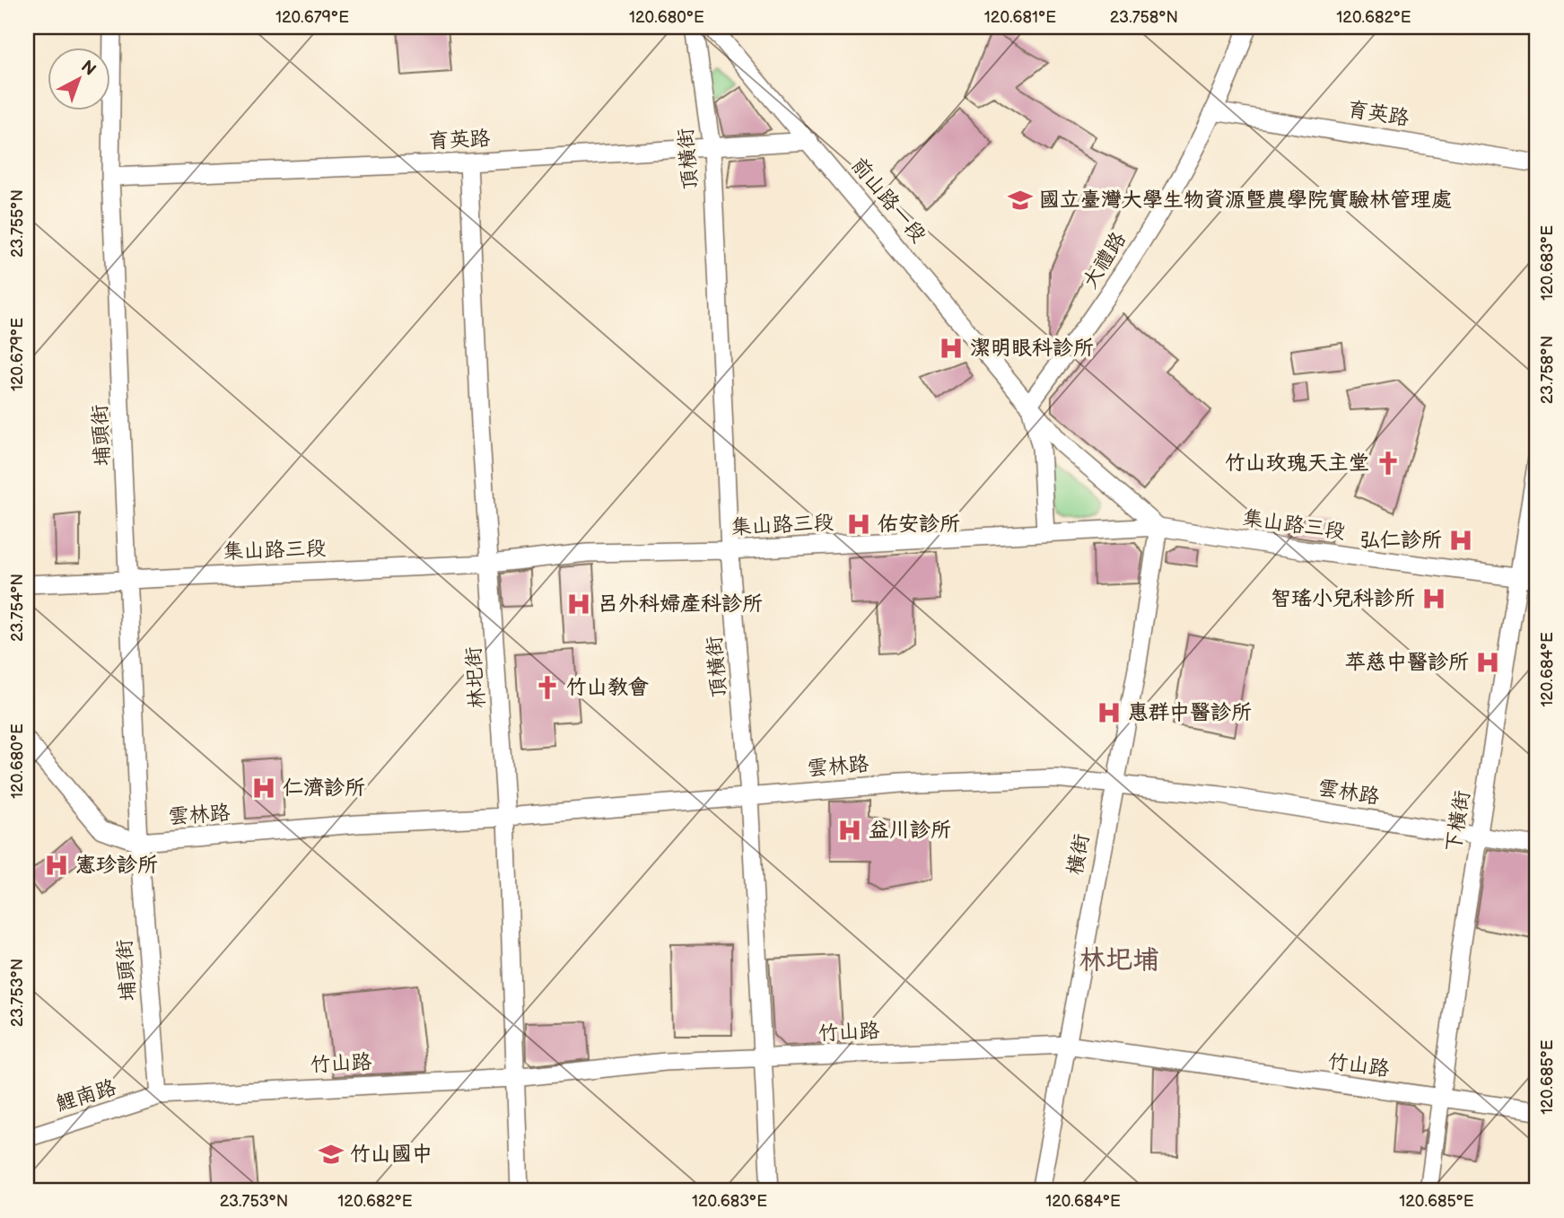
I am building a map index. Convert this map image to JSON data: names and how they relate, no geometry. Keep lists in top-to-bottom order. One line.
{"streets":{"street":["育英路","頂橫街","前山路一段","大禮路","埔頭街","集山路三段","林圯街","雲林路","下橫街","橫街","竹山路","鯉南路"]},"crossings":[["育英路","頂橫街"],["育英路","前山路一段"],["育英路","大禮路"],["育英路","埔頭街"],["育英路","林圯街"],["頂橫街","集山路三段"],["頂橫街","雲林路"],["頂橫街","竹山路"],["前山路一段","大禮路"],["前山路一段","集山路三段"],["前山路一段","橫街"],["埔頭街","集山路三段"],["埔頭街","雲林路"],["埔頭街","竹山路"],["埔頭街","鯉南路"],["集山路三段","林圯街"],["集山路三段","下橫街"],["集山路三段","橫街"],["林圯街","雲林路"],["林圯街","竹山路"],["雲林路","下橫街"],["雲林路","橫街"],["下橫街","竹山路"],["橫街","竹山路"],["竹山路","鯉南路"]],"districts":["林圯埔"],"places":{"school or university":["國立臺灣大學生物資源暨農學院實驗林管理處","竹山國中"],"hospital":["潔明眼科診所","佑安診所","弘仁診所","智瑤小兒科診所","呂外科婦產科診所","苹慈中醫診所","惠群中醫診所","仁濟診所","益川診所","憲珍診所"],"church":["竹山玫瑰天主堂","竹山教會"]},"north":"top right","coordinates":["120.679°E","120.680°E","120.681°E","23.758°N","120.682°E","23.755°N","120.683°E","23.754°N","120.684°E","23.753°N","120.685°E"]}
